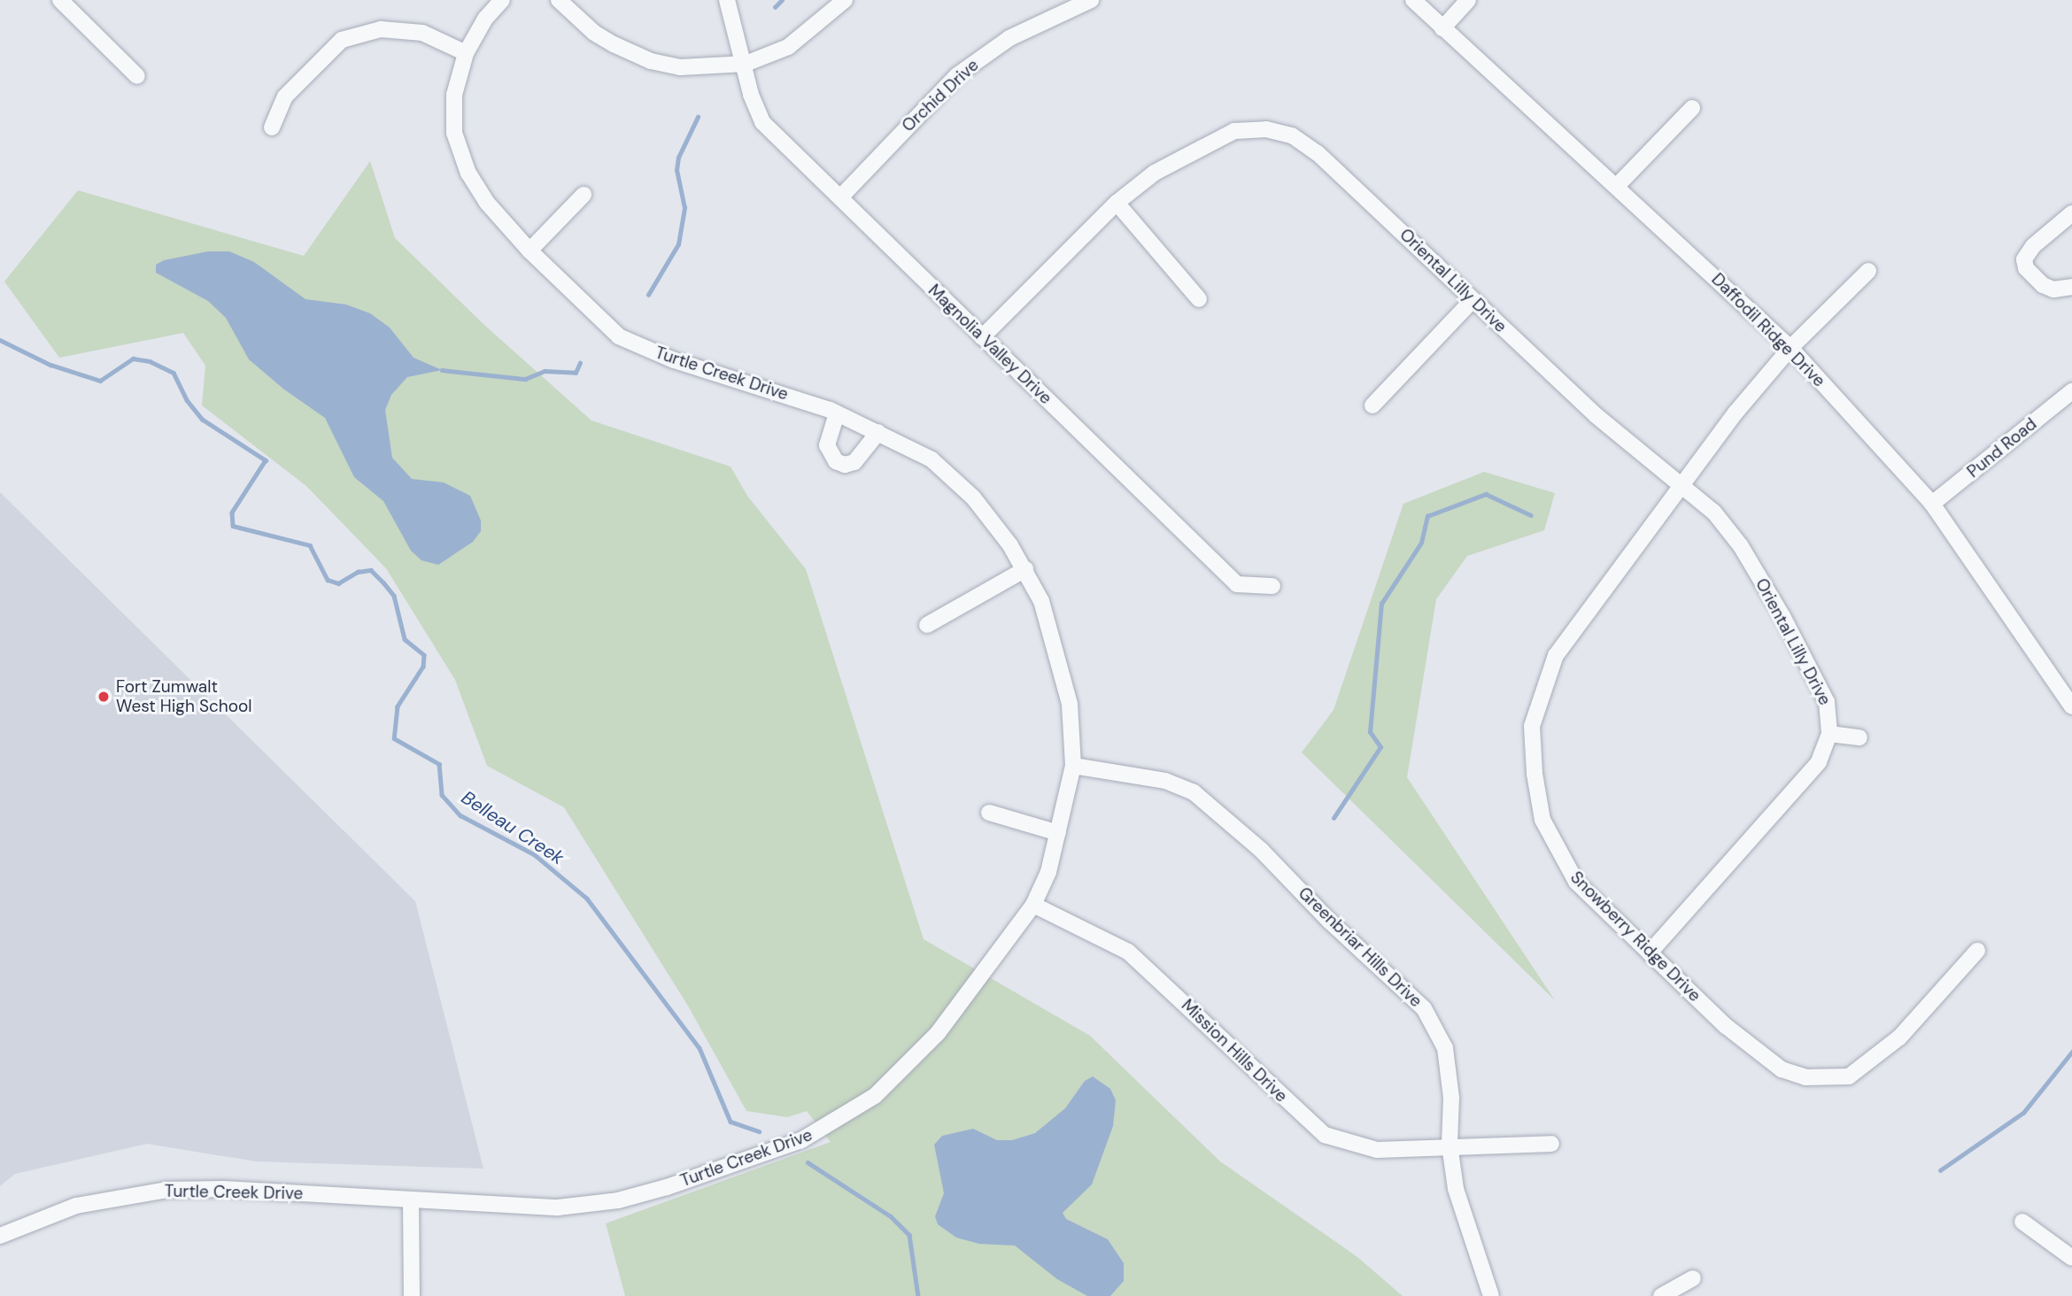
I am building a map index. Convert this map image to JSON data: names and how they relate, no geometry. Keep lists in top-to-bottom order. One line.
{"streets":{"street":["Orchid Drive","Oriental Lilly Drive","Daffodil Ridge Drive","Magnolia Valley Drive","Turtle Creek Drive","Pund Road","Snowberry Ridge Drive","Greenbriar Hills Drive","Mission Hills Drive"]},"crossings":[["Orchid Drive","Magnolia Valley Drive"],["Oriental Lilly Drive","Magnolia Valley Drive"],["Oriental Lilly Drive","Snowberry Ridge Drive"],["Daffodil Ridge Drive","Pund Road"],["Daffodil Ridge Drive","Snowberry Ridge Drive"],["Turtle Creek Drive","Greenbriar Hills Drive"],["Turtle Creek Drive","Mission Hills Drive"],["Greenbriar Hills Drive","Mission Hills Drive"]],"water":["Belleau Creek"],"places":["Fort Zumwalt West High School"]}
